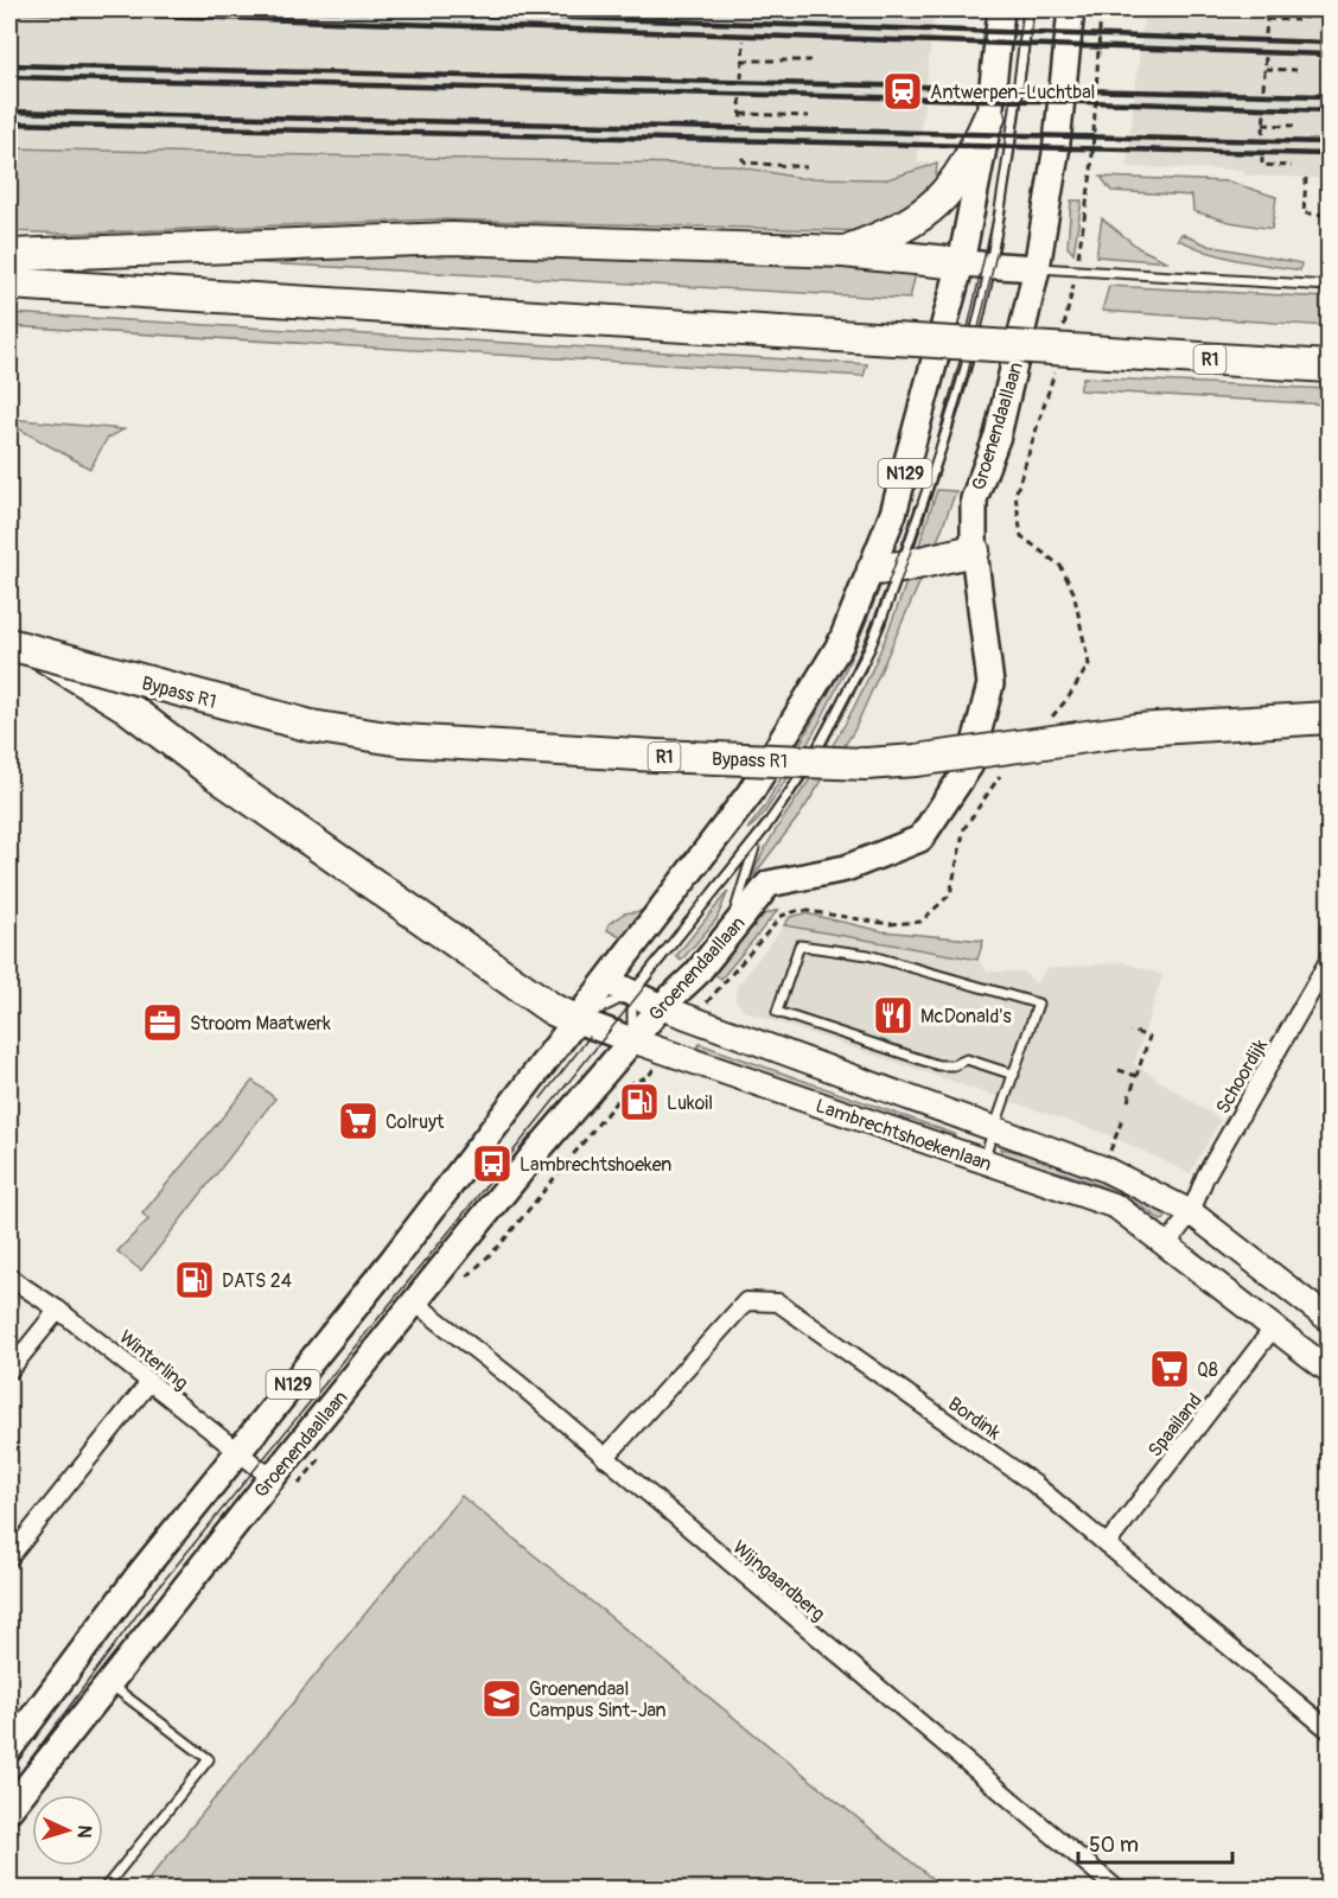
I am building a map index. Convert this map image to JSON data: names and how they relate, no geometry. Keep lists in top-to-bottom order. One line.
{"streets":{"highway":["R1","Bypass R1"],"main road":["Groenendaallaan","N129"],"street":["Schoordijk","Lambrechtshoekenlaan","Winterling","Bordink","Spaailand","Wijngaardberg"]},"crossings":[["Groenendaallaan","Lambrechtshoekenlaan"],["Groenendaallaan","Winterling"],["Groenendaallaan","Wijngaardberg"],["N129","Winterling"],["Schoordijk","Lambrechtshoekenlaan"],["Lambrechtshoekenlaan","Spaailand"],["Bordink","Spaailand"],["Bordink","Wijngaardberg"]],"places":{"station":["Antwerpen-Luchtbal"],"restaurant":["McDonald's"],"office":["Stroom Maatwerk"],"fuel station":["Lukoil","DATS 24"],"supermarket":["Colruyt","Q8"],"bus stop":["Lambrechtshoeken"],"school or university":["Groenendaal Campus Sint-Jan"]},"scale_bar":"50 m","north":"right"}
